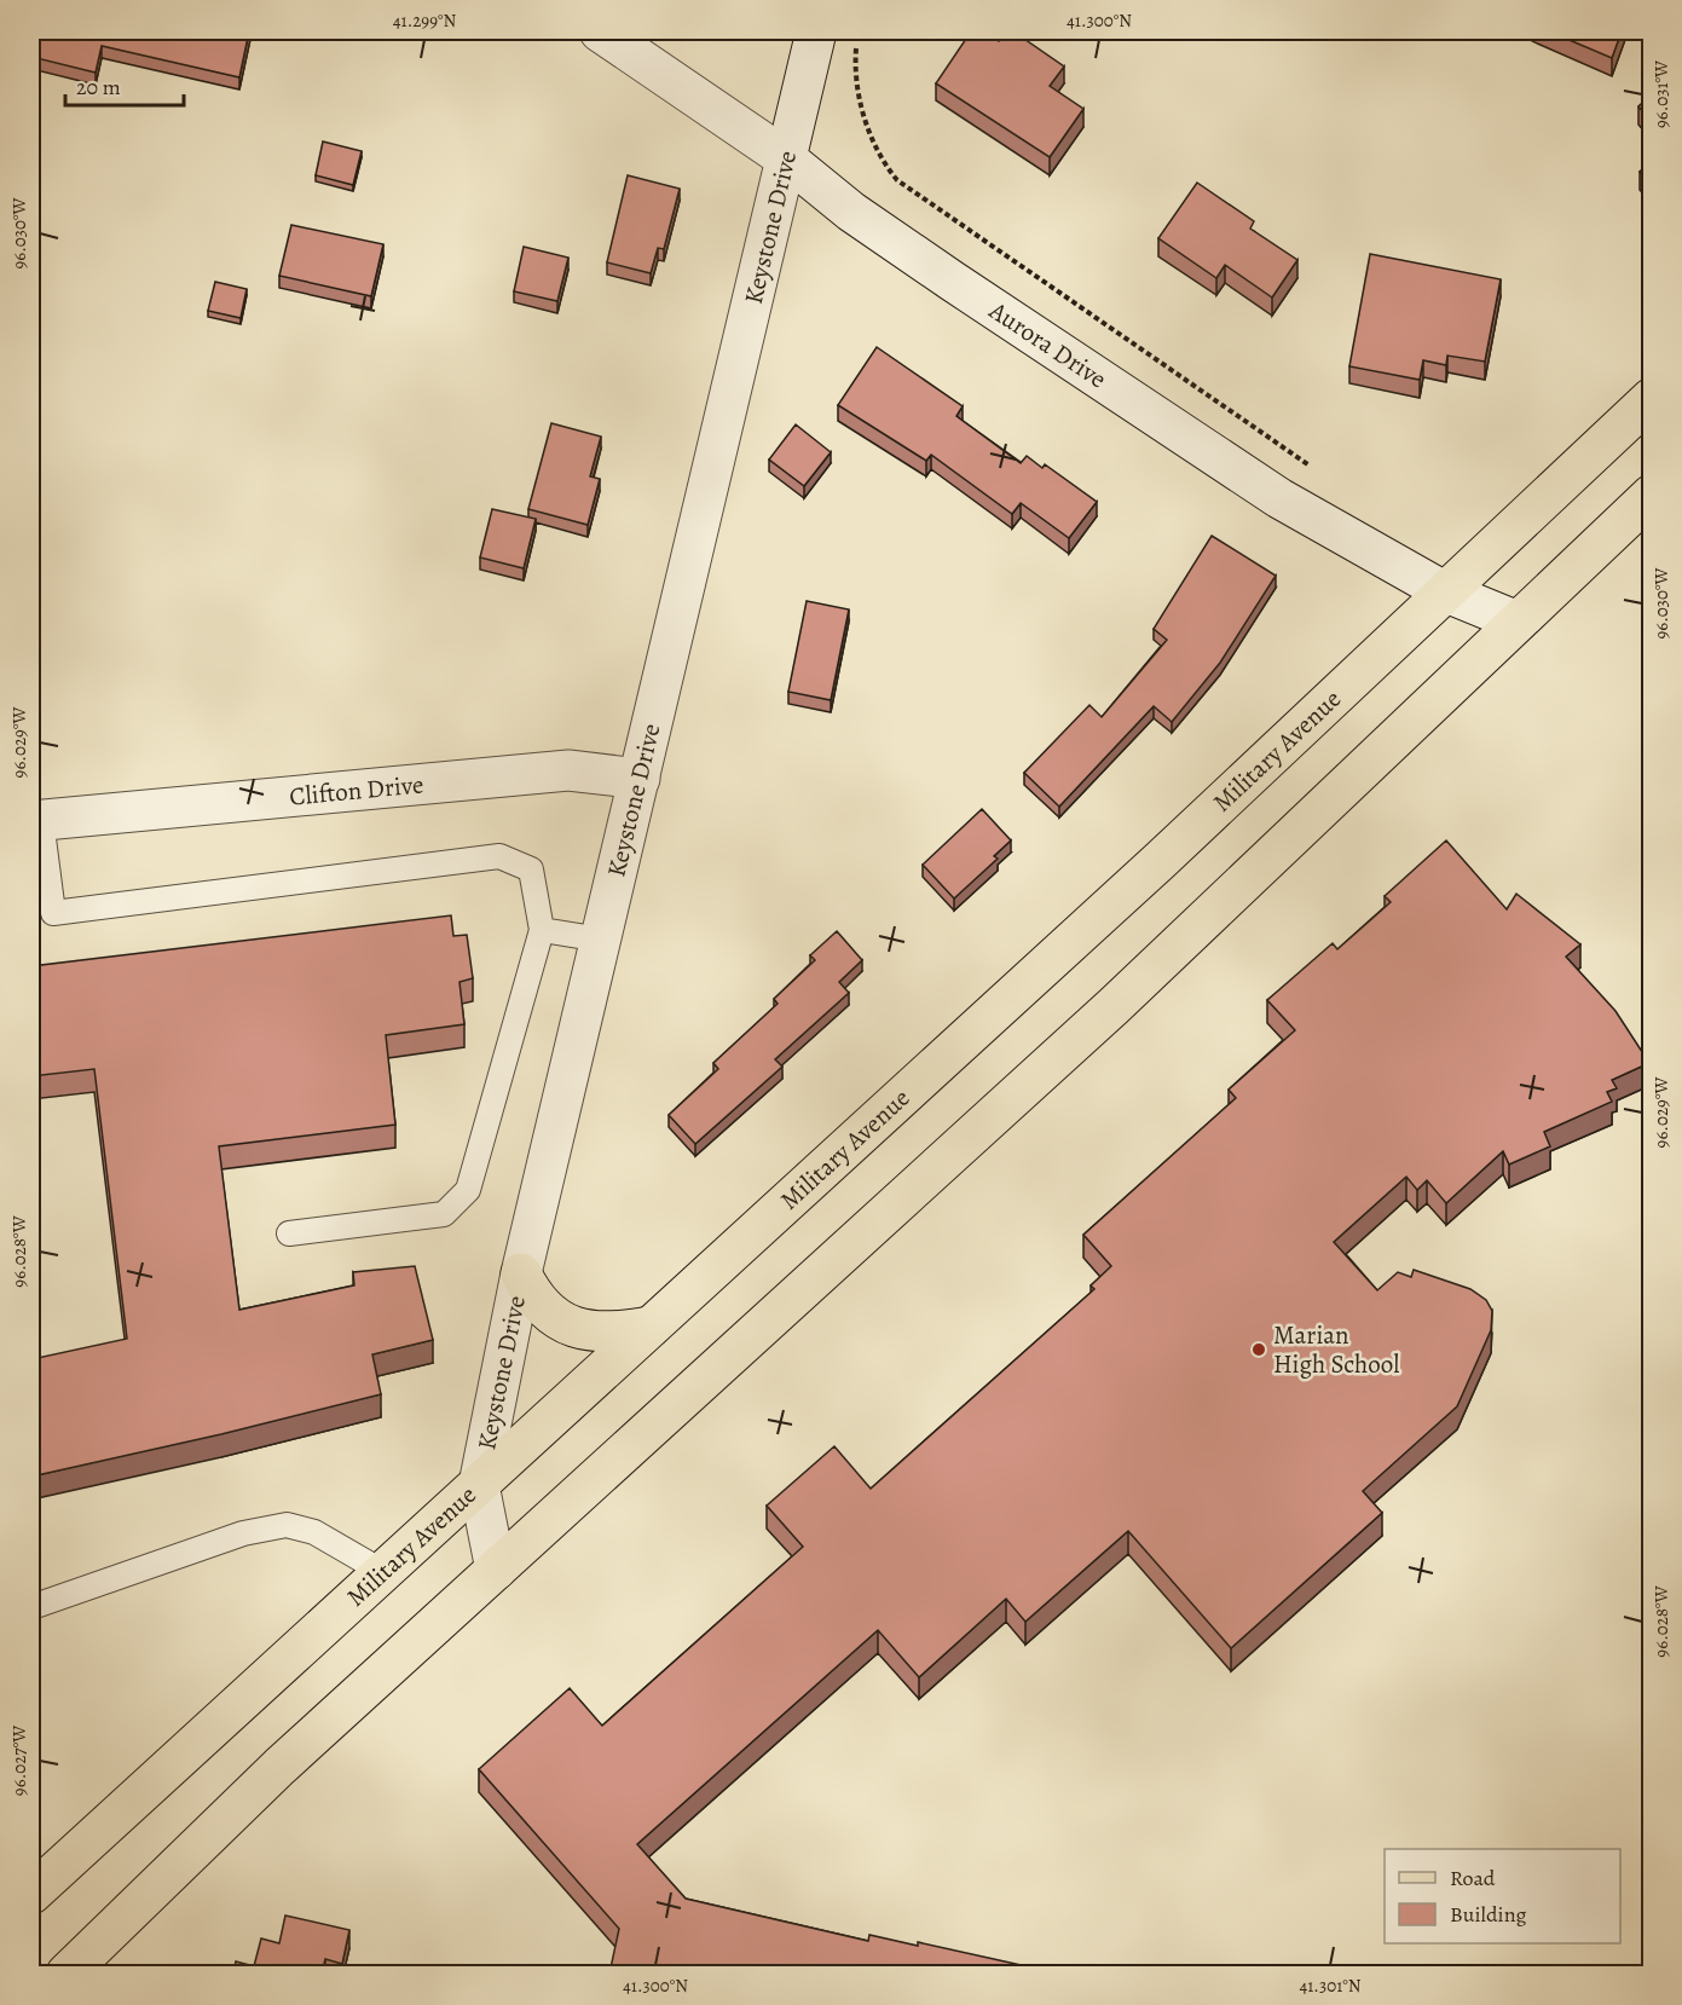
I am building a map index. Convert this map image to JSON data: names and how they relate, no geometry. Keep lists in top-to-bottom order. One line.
{"streets":{"main road":["Military Avenue"],"street":["Keystone Drive","Aurora Drive","Clifton Drive"]},"crossings":[["Keystone Drive","Aurora Drive"],["Keystone Drive","Military Avenue"],["Keystone Drive","Clifton Drive"],["Aurora Drive","Military Avenue"]],"places":["Marian High School"],"legend":["Road","Building"],"scale_bar":"20 m","coordinates":["41.299°N","41.300°N","96.031°W","96.030°W","96.029°W","96.028°W","96.027°W","41.301°N"]}
